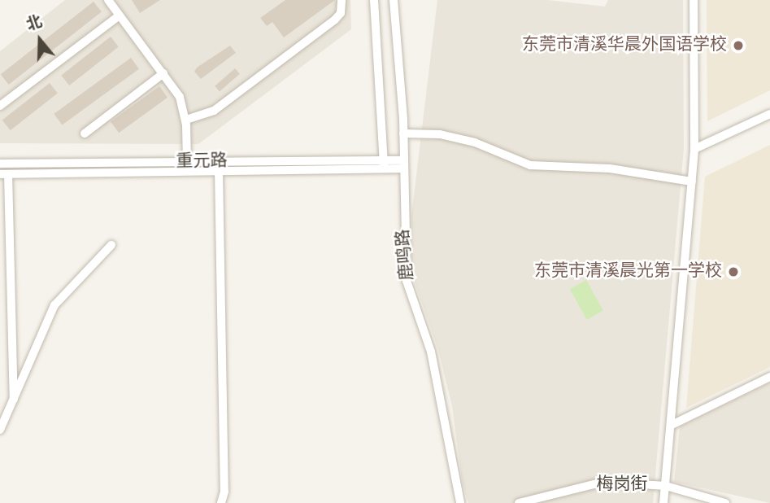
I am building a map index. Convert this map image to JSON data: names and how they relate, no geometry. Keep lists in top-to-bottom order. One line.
{"streets":{"street":["重元路","鹿鸣路","梅岗街"]},"crossings":[["重元路","鹿鸣路"]],"places":["东莞市清溪华晨外国语学校","东莞市清溪晨光第一学校"],"north":"top"}
